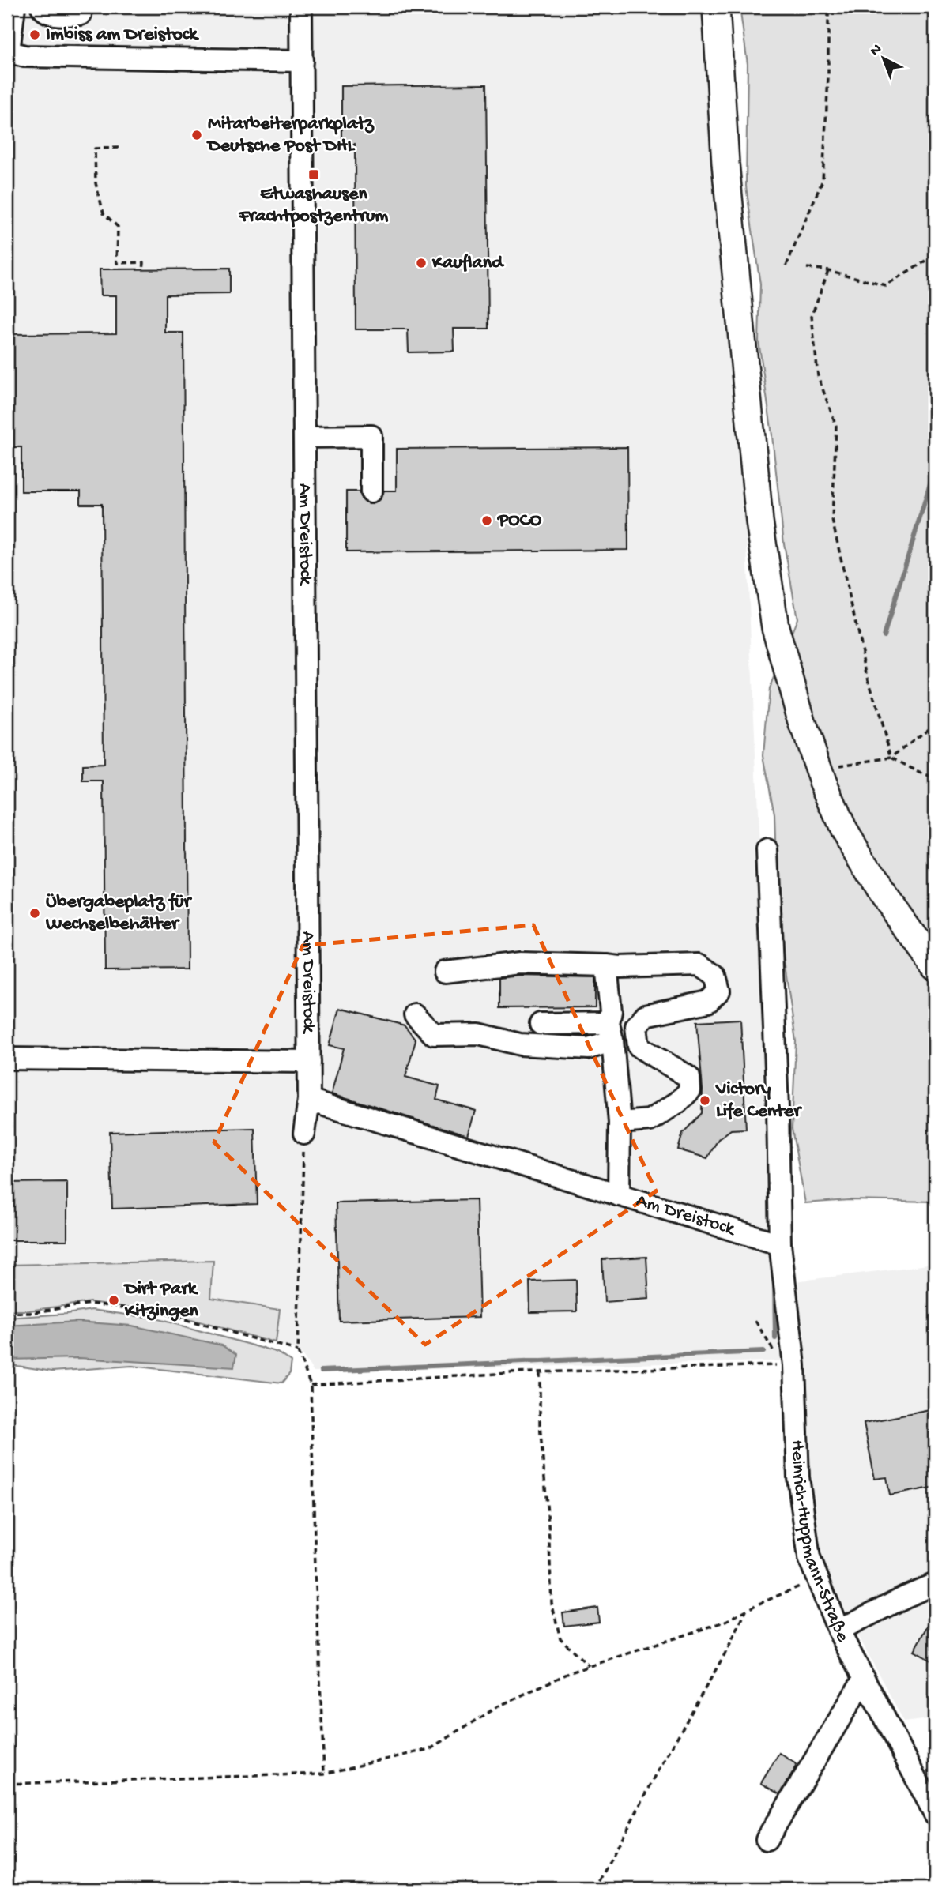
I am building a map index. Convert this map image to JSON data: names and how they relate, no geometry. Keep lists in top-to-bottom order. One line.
{"streets":{"street":["Am Dreistock","Heinrich-Huppmann-Straße"]},"crossings":[["Am Dreistock","Heinrich-Huppmann-Straße"]],"places":{"other":["Imbiss am Dreistock","Mitarbeiterparkplatz Deutsche Post DHL","Kaufland","POCO","Übergabeplatz für Wechselbehälter","Victory Life Center","Dirt Park Kitzingen"],"transit":["Etwashausen Frachtpostzentrum"]},"north":"top left"}
